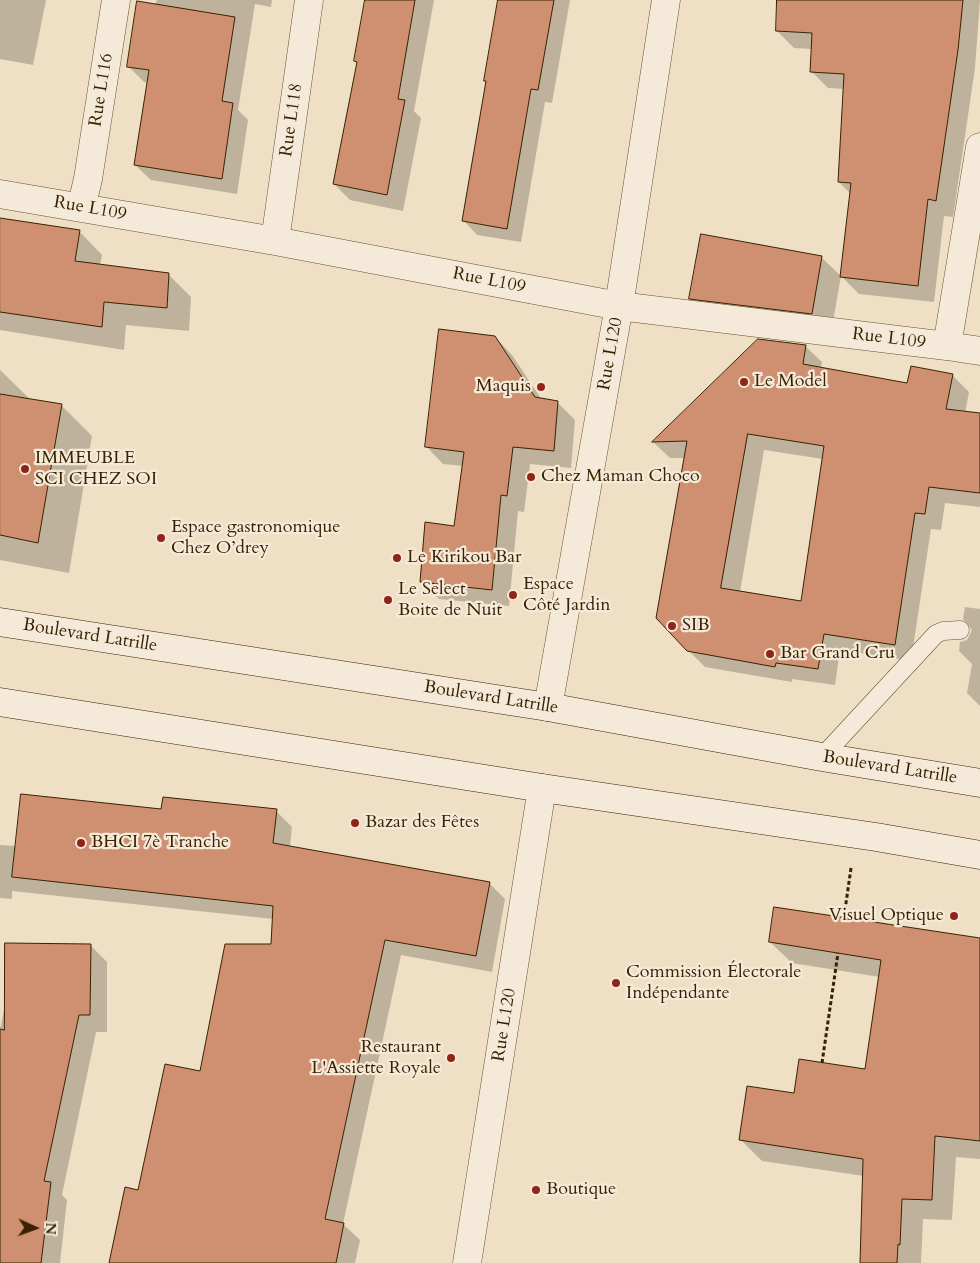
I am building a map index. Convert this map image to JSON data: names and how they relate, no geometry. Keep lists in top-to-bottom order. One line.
{"streets":{"street":["Rue L116","Rue L118","Rue L109","Rue L120","Boulevard Latrille"]},"crossings":[["Rue L116","Rue L109"],["Rue L118","Rue L109"],["Rue L109","Rue L120"],["Rue L120","Boulevard Latrille"]],"places":["Le Model","Maquis","IMMEUBLE SCI CHEZ SOI","Chez Maman Choco","Espace gastronomique Chez O’drey","Le Kirikou Bar","Espace Côté Jardin","Le Select Boite de Nuit","SIB","Bar Grand Cru","Bazar des Fêtes","BHCI 7è Tranche","Visuel Optique","Commission Électorale Indépendante","Restaurant L'Assiette Royale","Boutique"],"north":"right"}
